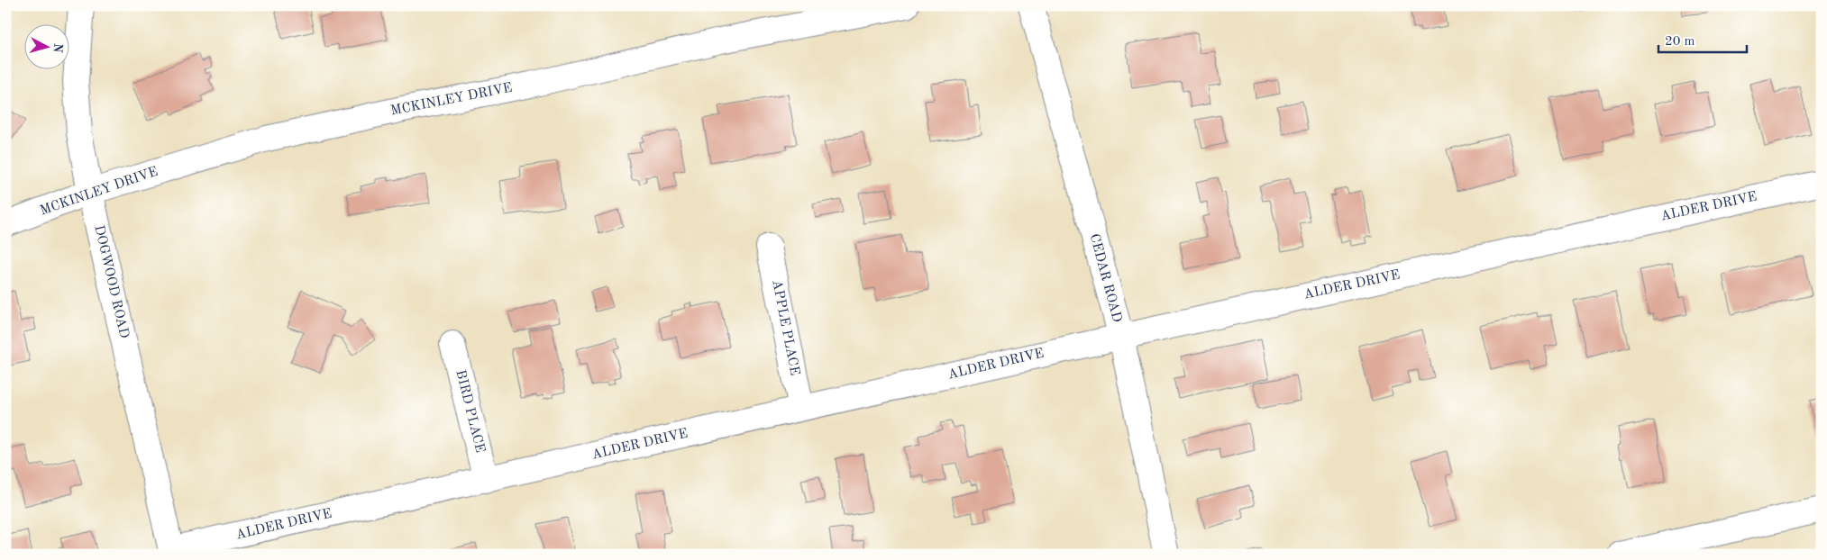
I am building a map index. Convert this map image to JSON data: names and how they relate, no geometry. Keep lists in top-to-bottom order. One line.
{"streets":{"street":["MCKINLEY DRIVE","ALDER DRIVE","CEDAR ROAD","DOGWOOD ROAD","APPLE PLACE","BIRD PLACE"]},"crossings":[["MCKINLEY DRIVE","DOGWOOD ROAD"],["ALDER DRIVE","CEDAR ROAD"],["ALDER DRIVE","DOGWOOD ROAD"],["ALDER DRIVE","APPLE PLACE"],["ALDER DRIVE","BIRD PLACE"]],"scale_bar":"20 m","north":"right"}
